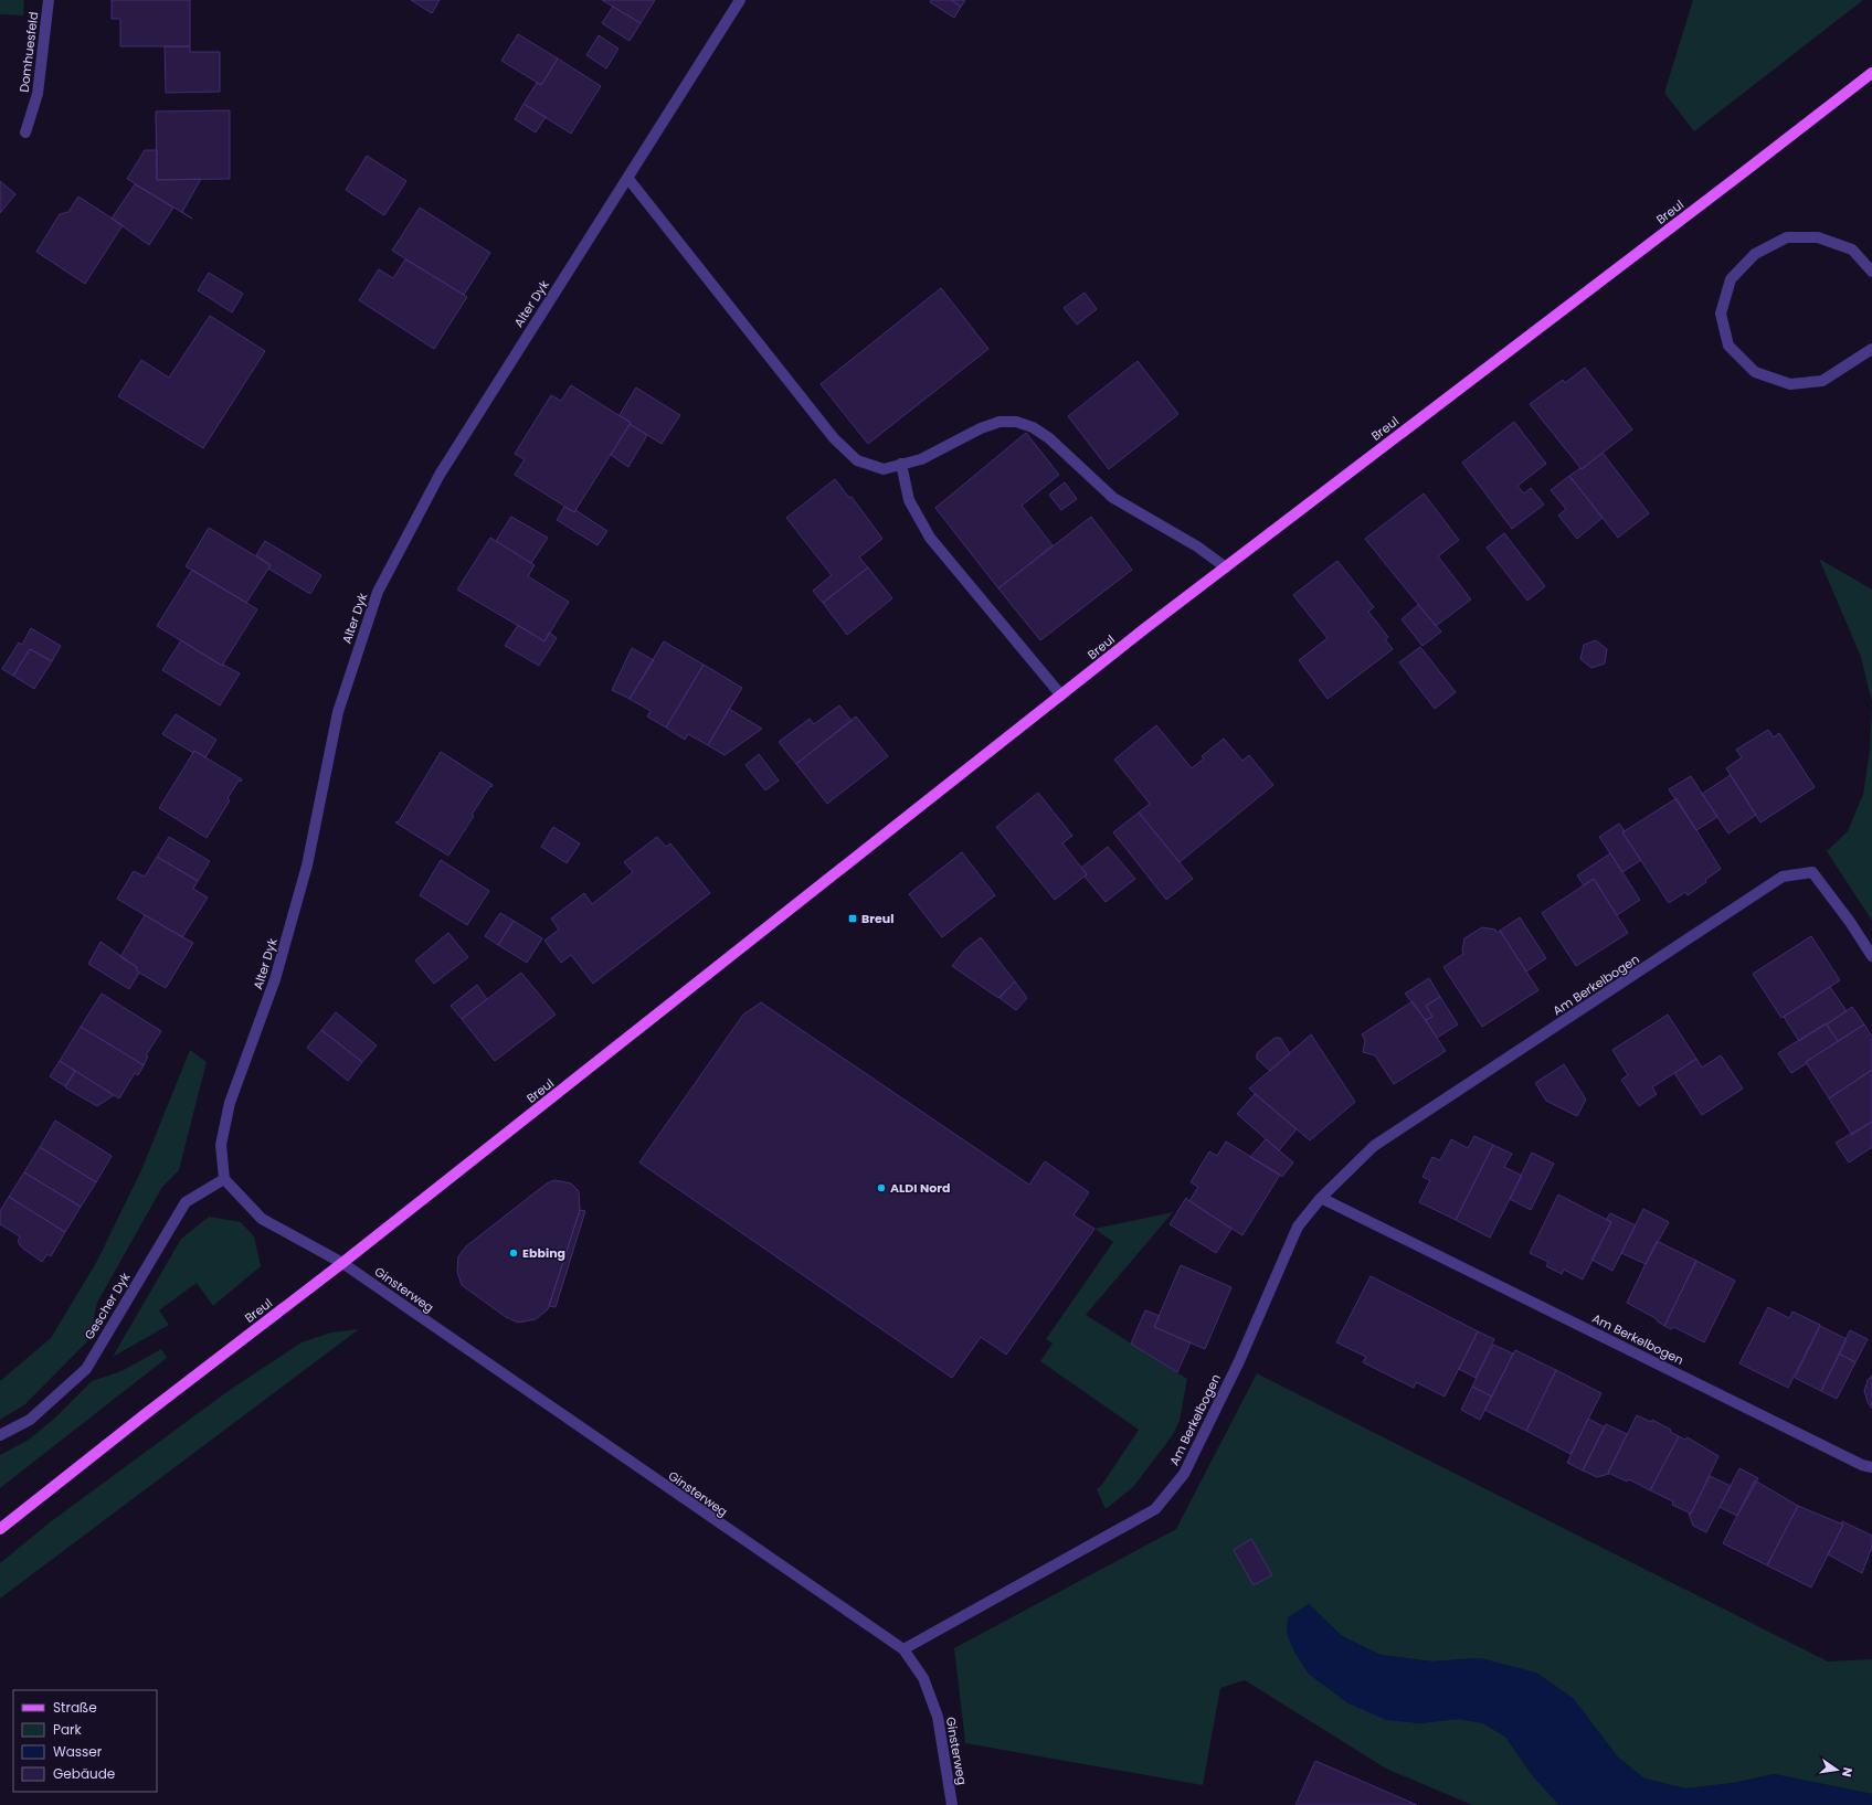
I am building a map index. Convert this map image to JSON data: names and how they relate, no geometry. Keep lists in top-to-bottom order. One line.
{"streets":{"main road":["Breul"],"street":["Domhuesfeld","Alter Dyk","Am Berkelbogen","Ginsterweg","Gescher Dyk"]},"crossings":[["Breul","Ginsterweg"],["Alter Dyk","Gescher Dyk"],["Am Berkelbogen","Ginsterweg"]],"places":{"transit":["Breul"],"other":["ALDI Nord","Ebbing"]},"legend":["Straße","Park","Wasser","Gebäude"],"north":"right"}
